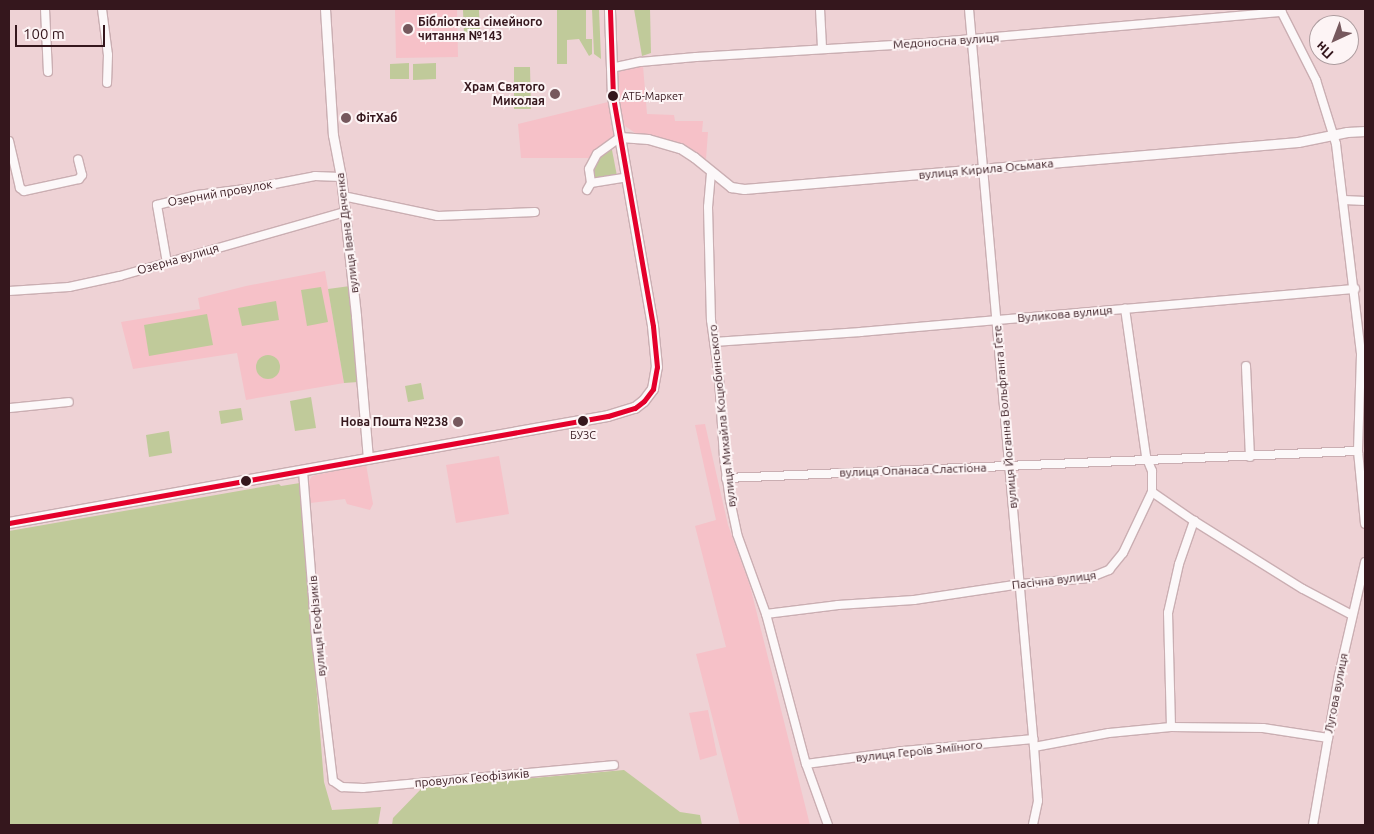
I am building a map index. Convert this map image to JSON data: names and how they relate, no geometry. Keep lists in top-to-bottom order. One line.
{"streets":{"street":["Медоносна вулиця","вулиця Кирила Осьмака","Озерний провулок","вулиця Івана Дяченка","Озерна вулиця","Вуликова вулиця","вулиця Михайла Коцюбинського","вулиця Йоганна Вольфганга Ґете","вулиця Опанаса Сластіона","Пасічна вулиця","вулиця Геофізиків","Лугова вулиця","вулиця Героїв Зміїного","провулок Геофізиків"]},"crossings":[["Медоносна вулиця","вулиця Йоганна Вольфганга Ґете"],["вулиця Кирила Осьмака","вулиця Михайла Коцюбинського"],["вулиця Кирила Осьмака","вулиця Йоганна Вольфганга Ґете"],["Озерний провулок","вулиця Івана Дяченка"],["Озерний провулок","Озерна вулиця"],["вулиця Івана Дяченка","Озерна вулиця"],["Вуликова вулиця","вулиця Михайла Коцюбинського"],["Вуликова вулиця","вулиця Йоганна Вольфганга Ґете"],["вулиця Михайла Коцюбинського","вулиця Опанаса Сластіона"],["вулиця Михайла Коцюбинського","Пасічна вулиця"],["вулиця Михайла Коцюбинського","вулиця Героїв Зміїного"],["вулиця Йоганна Вольфганга Ґете","вулиця Опанаса Сластіона"],["вулиця Йоганна Вольфганга Ґете","Пасічна вулиця"],["вулиця Йоганна Вольфганга Ґете","вулиця Героїв Зміїного"],["вулиця Геофізиків","провулок Геофізиків"],["Лугова вулиця","вулиця Героїв Зміїного"]],"places":["Бібліотека сімейного читання №143","Храм Святого Миколая","АТБ-Маркет","ФітХаб","БУЗС","Нова Пошта №238"],"scale_bar":"100 m","north":"bottom left"}
